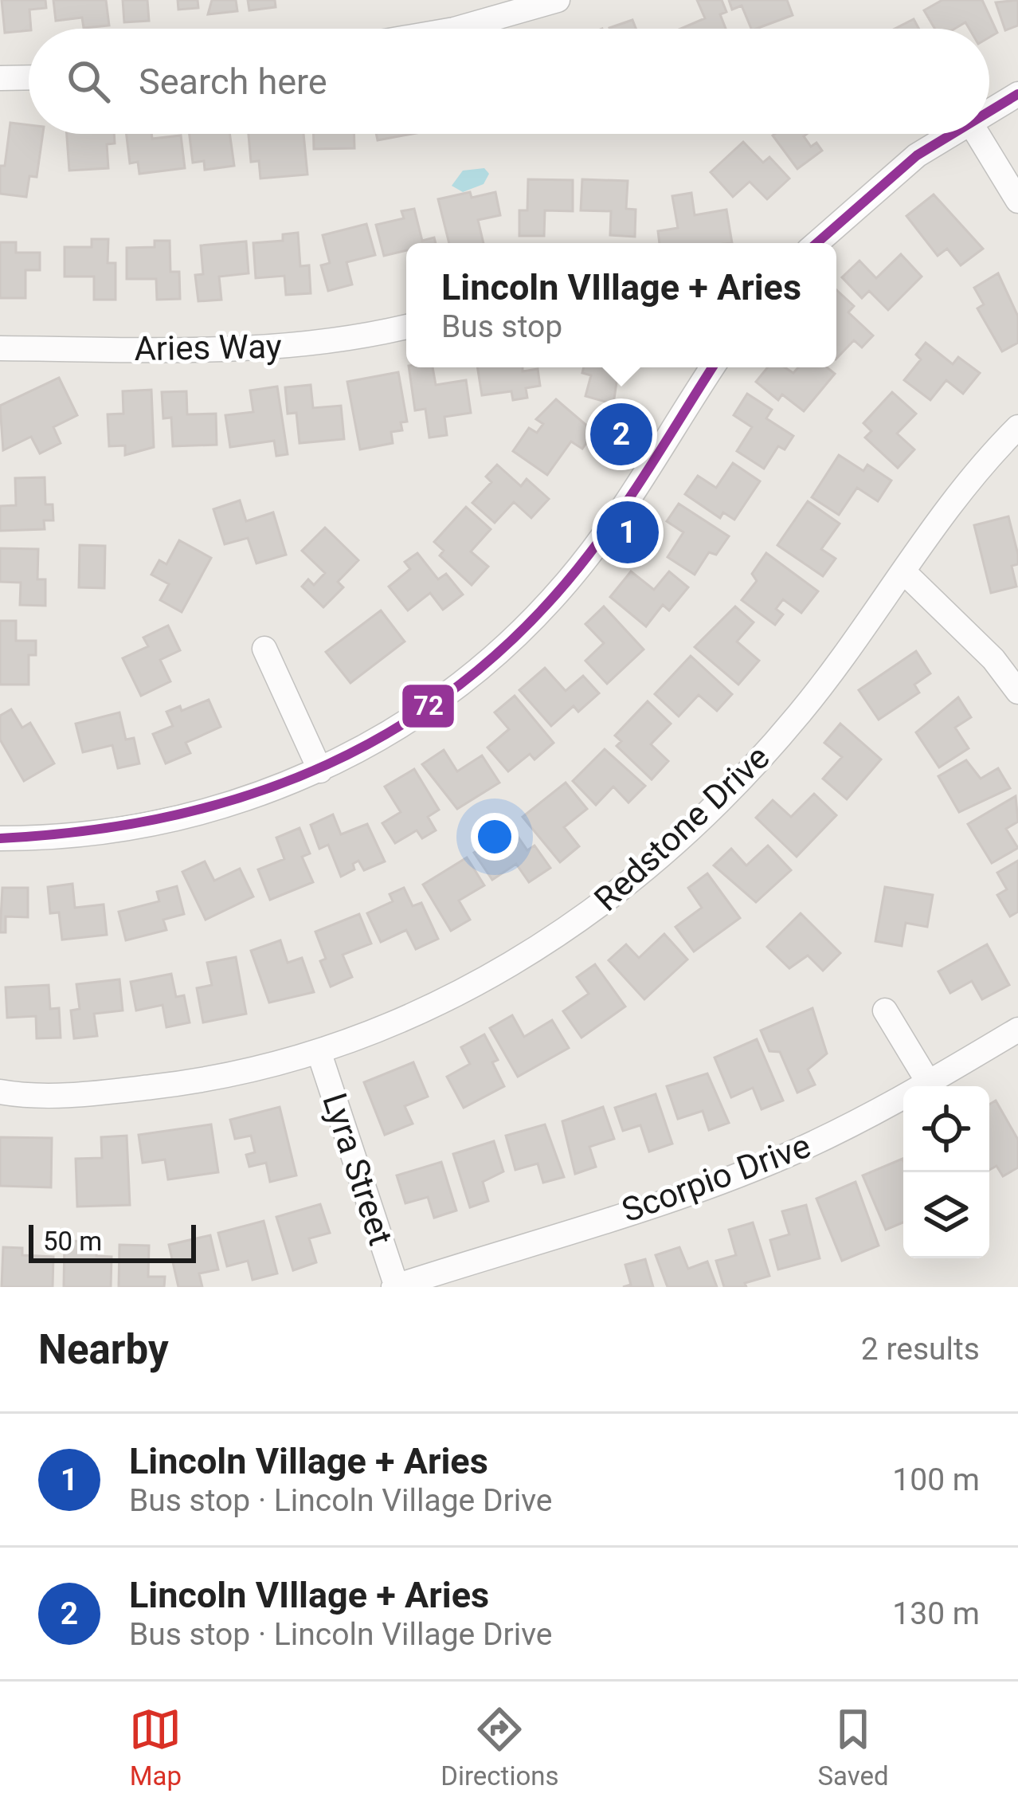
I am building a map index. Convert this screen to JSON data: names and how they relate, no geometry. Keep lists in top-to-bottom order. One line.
{"streets":{"street":["Aries Way","Redstone Drive","Lyra Street","Scorpio Drive"]},"crossings":[["Redstone Drive","Lyra Street"],["Lyra Street","Scorpio Drive"]],"lines":["transit line 72"],"scale_bar":"50 m","page":{"search":"Search here","popup":["Lincoln VIllage + Aries","Bus stop"],"pins":["2","1"],"scale":"50 m","heading":["Nearby","2 results"],"list":[{"mark":"1","name":"Lincoln Village + Aries","note":"Bus stop · Lincoln Village Drive","value":"100 m"},{"mark":"2","name":"Lincoln VIllage + Aries","note":"Bus stop · Lincoln Village Drive","value":"130 m"}],"nav":["Map","Directions","Saved"]}}
